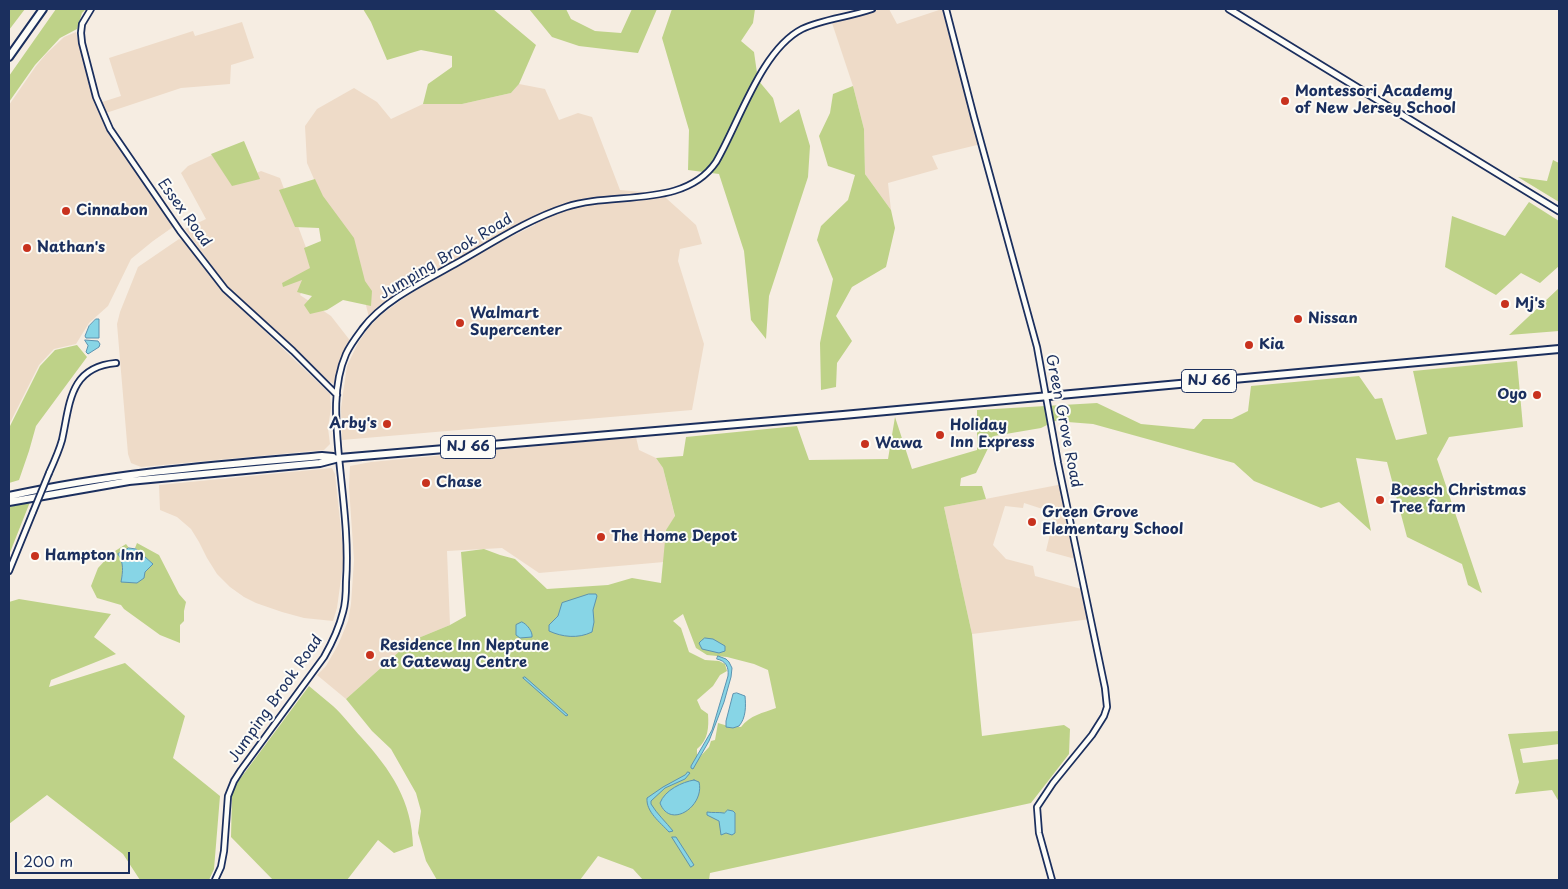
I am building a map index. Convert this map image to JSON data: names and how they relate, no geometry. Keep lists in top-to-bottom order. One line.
{"streets":{"highway":["NJ 66"],"street":["Essex Road","Jumping Brook Road","Green Grove Road"]},"crossings":[["Essex Road","Jumping Brook Road"],["Jumping Brook Road","NJ 66"],["NJ 66","Green Grove Road"]],"places":["Montessori Academy of New Jersey School","Cinnabon","Nathan's","Mj's","Nissan","Walmart Supercenter","Kia","Oyo","Arby's","Holiday Inn Express","Wawa","Chase","Boesch Christmas Tree farm","Green Grove Elementary School","The Home Depot","Hampton Inn","Residence Inn Neptune at Gateway Centre"],"scale_bar":"200 m"}
